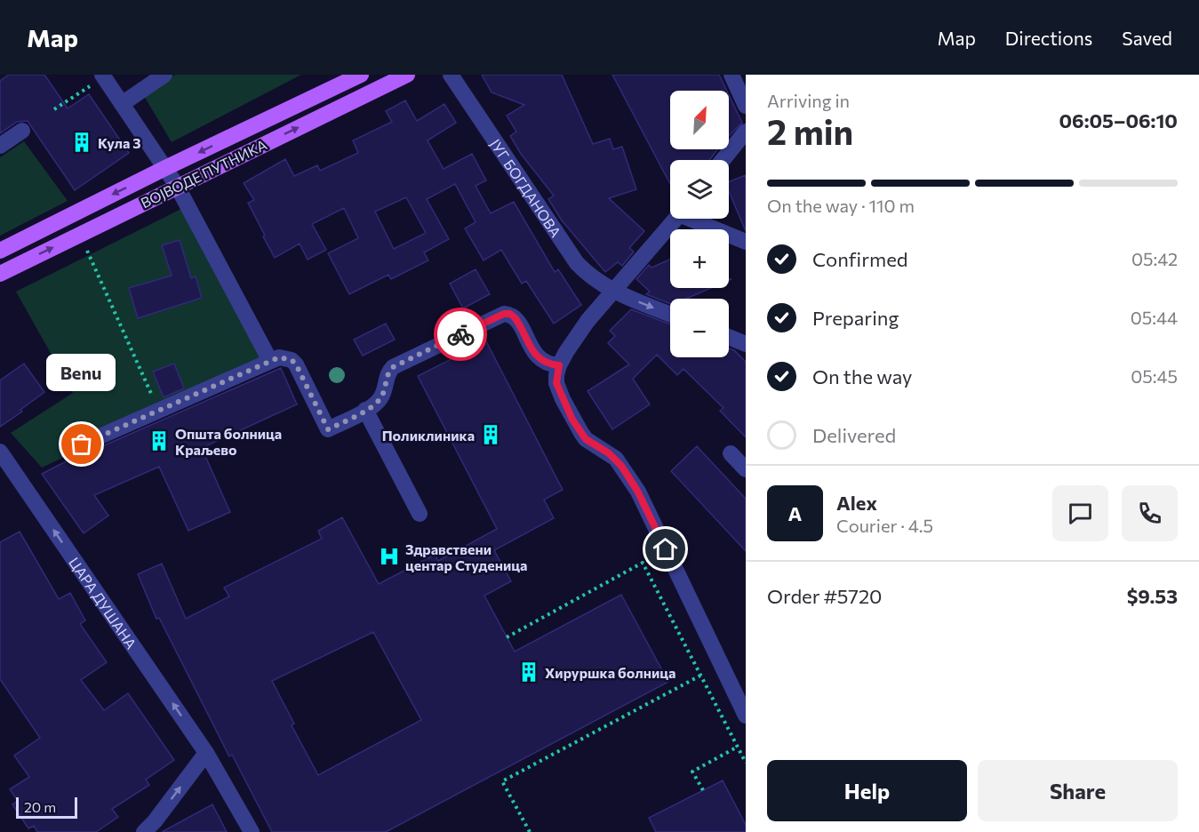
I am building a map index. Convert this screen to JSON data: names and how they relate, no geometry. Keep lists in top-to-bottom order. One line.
{"streets":{"main road":["ВОЈВОДЕ ПУТНИКА"],"street":["ЈУГ БОГДАНОВА","ЦАРА ДУШАНА"]},"one_way":["ЦАРА ДУШАНА"],"places":{"building":["Кула 3","Поликлиника","Општа болница Краљево","Хируршка болница"],"other":["Benu"],"hospital":["Здравствени центар Студеница"]},"scale_bar":"20 m","north":"top right","page":{"header":"Map","nav":["Map","Directions","Saved"],"heading":["2 min","Arriving in","06:05–06:10"],"panel":["Alex","Courier · 4.5","Order #5720","$9.53"],"map_buttons":["+","−"],"bar":"On the way · 110 m","list":[["Confirmed","05:42"],["Preparing","05:44"],["On the way","05:45"],"Delivered"],"bubble":"Benu","round":"A","buttons":["Help","Share"],"scale":"20 m"}}
